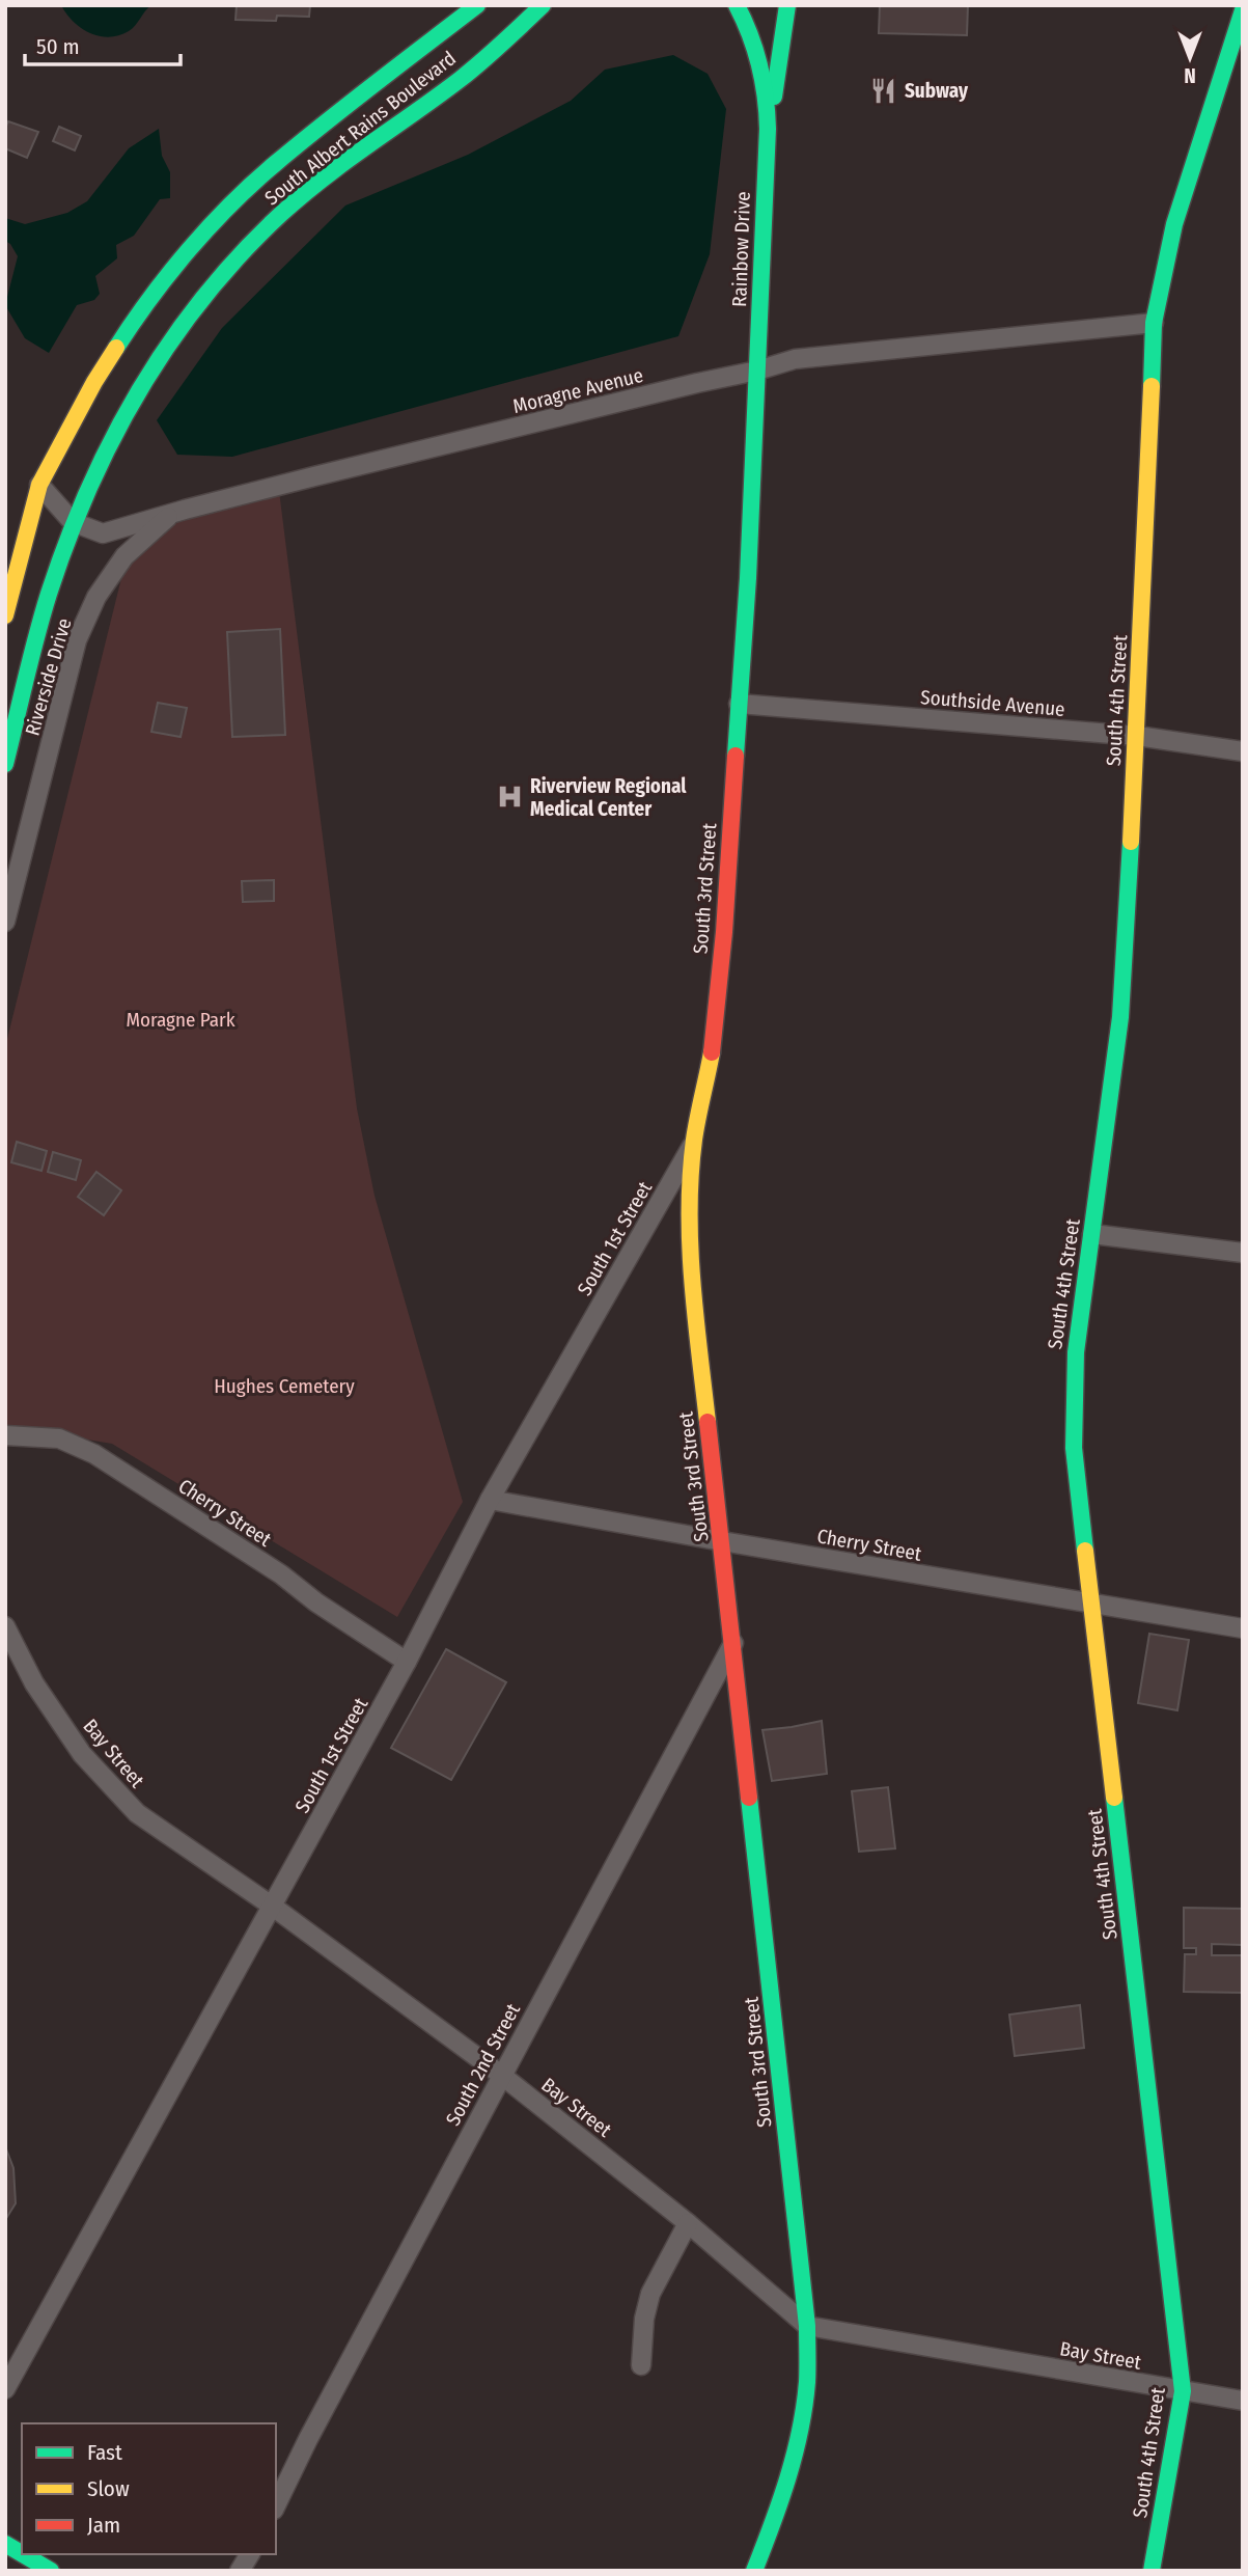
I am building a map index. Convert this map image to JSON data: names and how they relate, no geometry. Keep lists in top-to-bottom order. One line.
{"streets":{"main road":["South Albert Rains Boulevard","Rainbow Drive","South 4th Street","South 3rd Street"],"street":["Moragne Avenue","Riverside Drive","Southside Avenue","South 1st Street","Cherry Street","Bay Street","South 2nd Street"]},"crossings":[["South Albert Rains Boulevard","Moragne Avenue"],["Rainbow Drive","Moragne Avenue"],["Rainbow Drive","South 3rd Street"],["Moragne Avenue","Riverside Drive"],["Moragne Avenue","South 4th Street"],["Moragne Avenue","South 3rd Street"],["South 4th Street","Southside Avenue"],["South 4th Street","Cherry Street"],["South 4th Street","Bay Street"],["Southside Avenue","South 3rd Street"],["South 3rd Street","South 1st Street"],["South 3rd Street","Cherry Street"],["South 3rd Street","Bay Street"],["South 3rd Street","South 2nd Street"],["South 1st Street","Cherry Street"],["South 1st Street","Bay Street"],["Bay Street","South 2nd Street"]],"parks":["Moragne Park","Hughes Cemetery"],"places":{"restaurant":["Subway"],"hospital":["Riverview Regional Medical Center"]},"legend":["Fast","Slow","Jam"],"scale_bar":"50 m","north":"bottom"}
